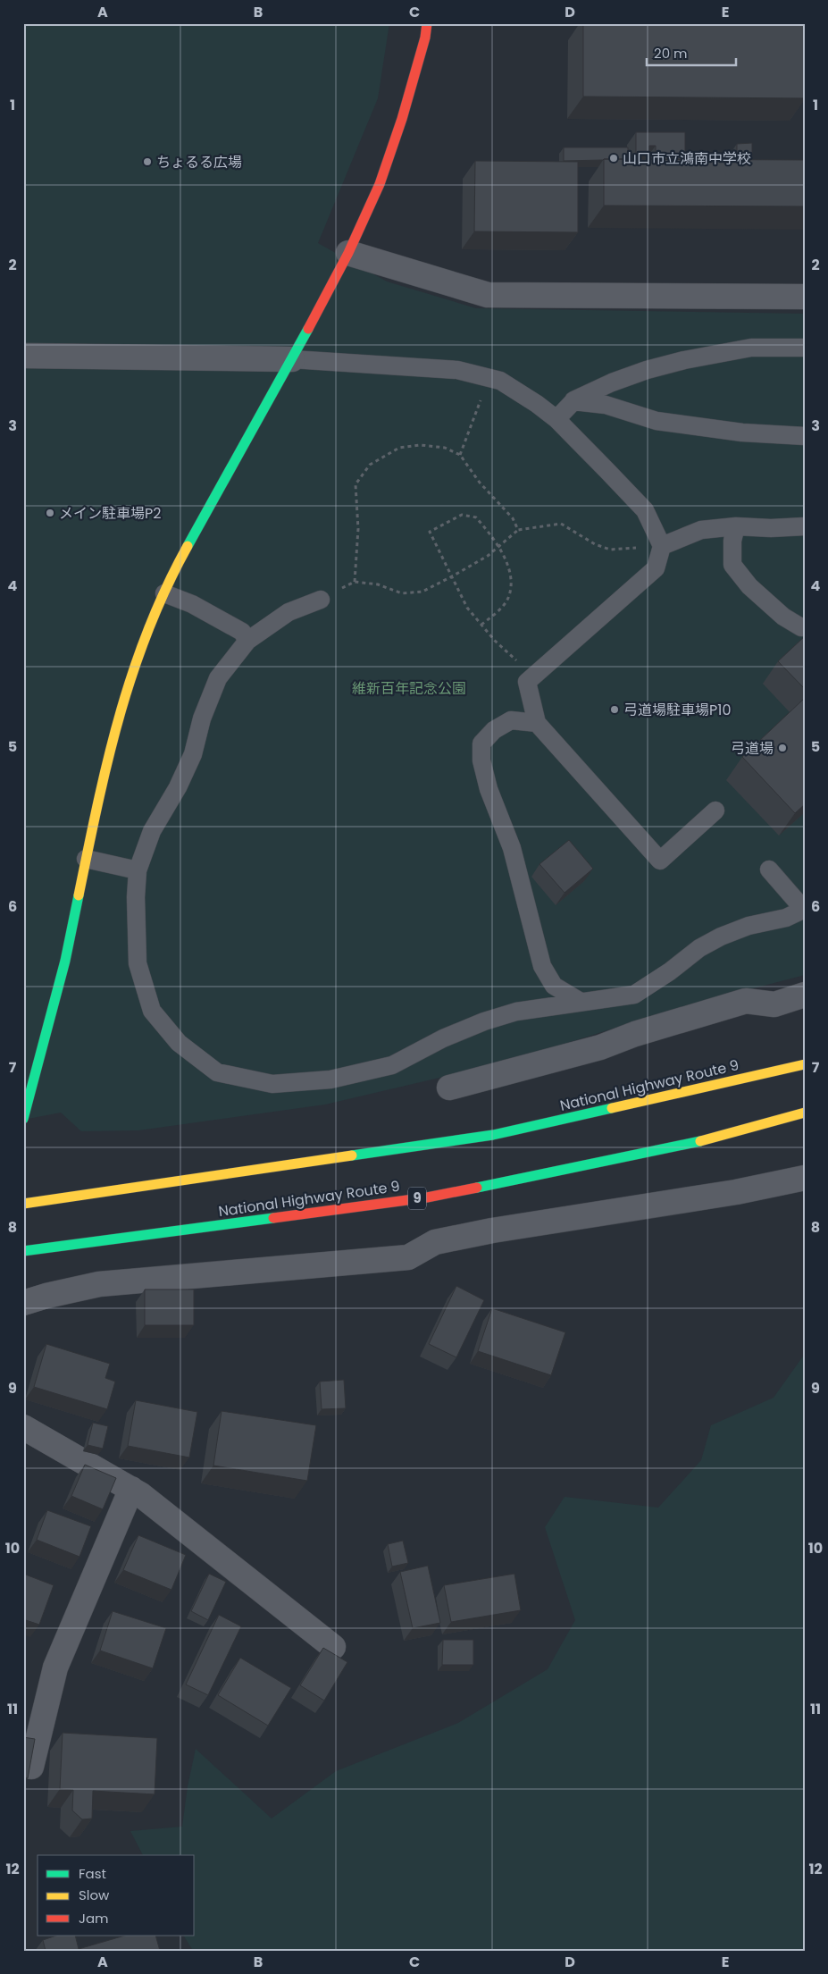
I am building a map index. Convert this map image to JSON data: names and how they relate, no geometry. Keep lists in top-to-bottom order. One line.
{"streets":{"main road":["National Highway Route 9","9"]},"parks":["維新百年記念公園"],"places":["山口市立鴻南中学校","ちょるる広場","メイン駐車場P2","弓道場駐車場P10","弓道場"],"legend":["Fast","Slow","Jam"],"scale_bar":"20 m","grid":{"columns":["A","B","C","D","E"],"rows":["1","2","3","4","5","6","7","8","9","10","11","12"]}}
